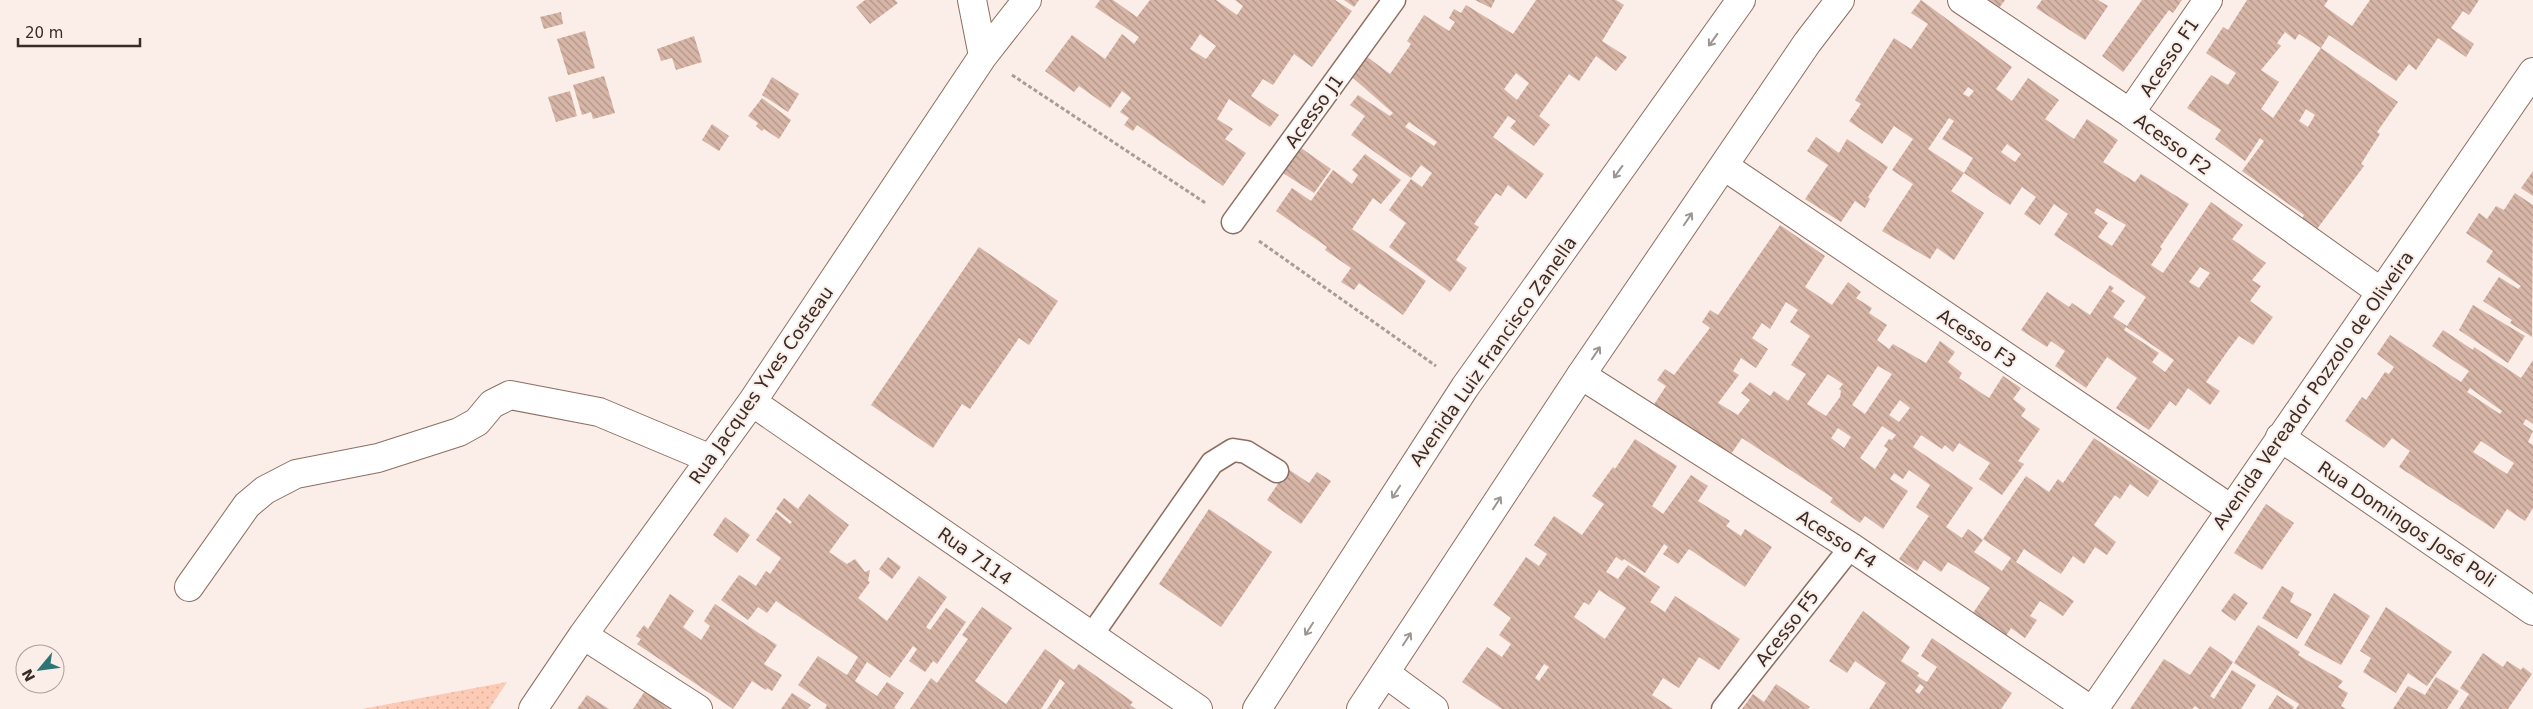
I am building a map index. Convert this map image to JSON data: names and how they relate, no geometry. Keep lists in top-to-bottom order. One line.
{"streets":{"street":["Acesso F1","Acesso F2","Acesso F3","Avenida Luiz Francisco Zanella","Rua Jacques Yves Costeau","Avenida Vereador Pozzolo de Oliveira","Rua Domingos José Poli","Acesso F4","Rua 7114"],"lane":["Acesso J1","Acesso F5"]},"crossings":[["Acesso F1","Acesso F2"],["Acesso F2","Avenida Vereador Pozzolo de Oliveira"],["Acesso F3","Avenida Vereador Pozzolo de Oliveira"],["Rua Jacques Yves Costeau","Rua 7114"],["Avenida Vereador Pozzolo de Oliveira","Rua Domingos José Poli"],["Acesso F4","Acesso F5"]],"scale_bar":"20 m","north":"bottom left"}
